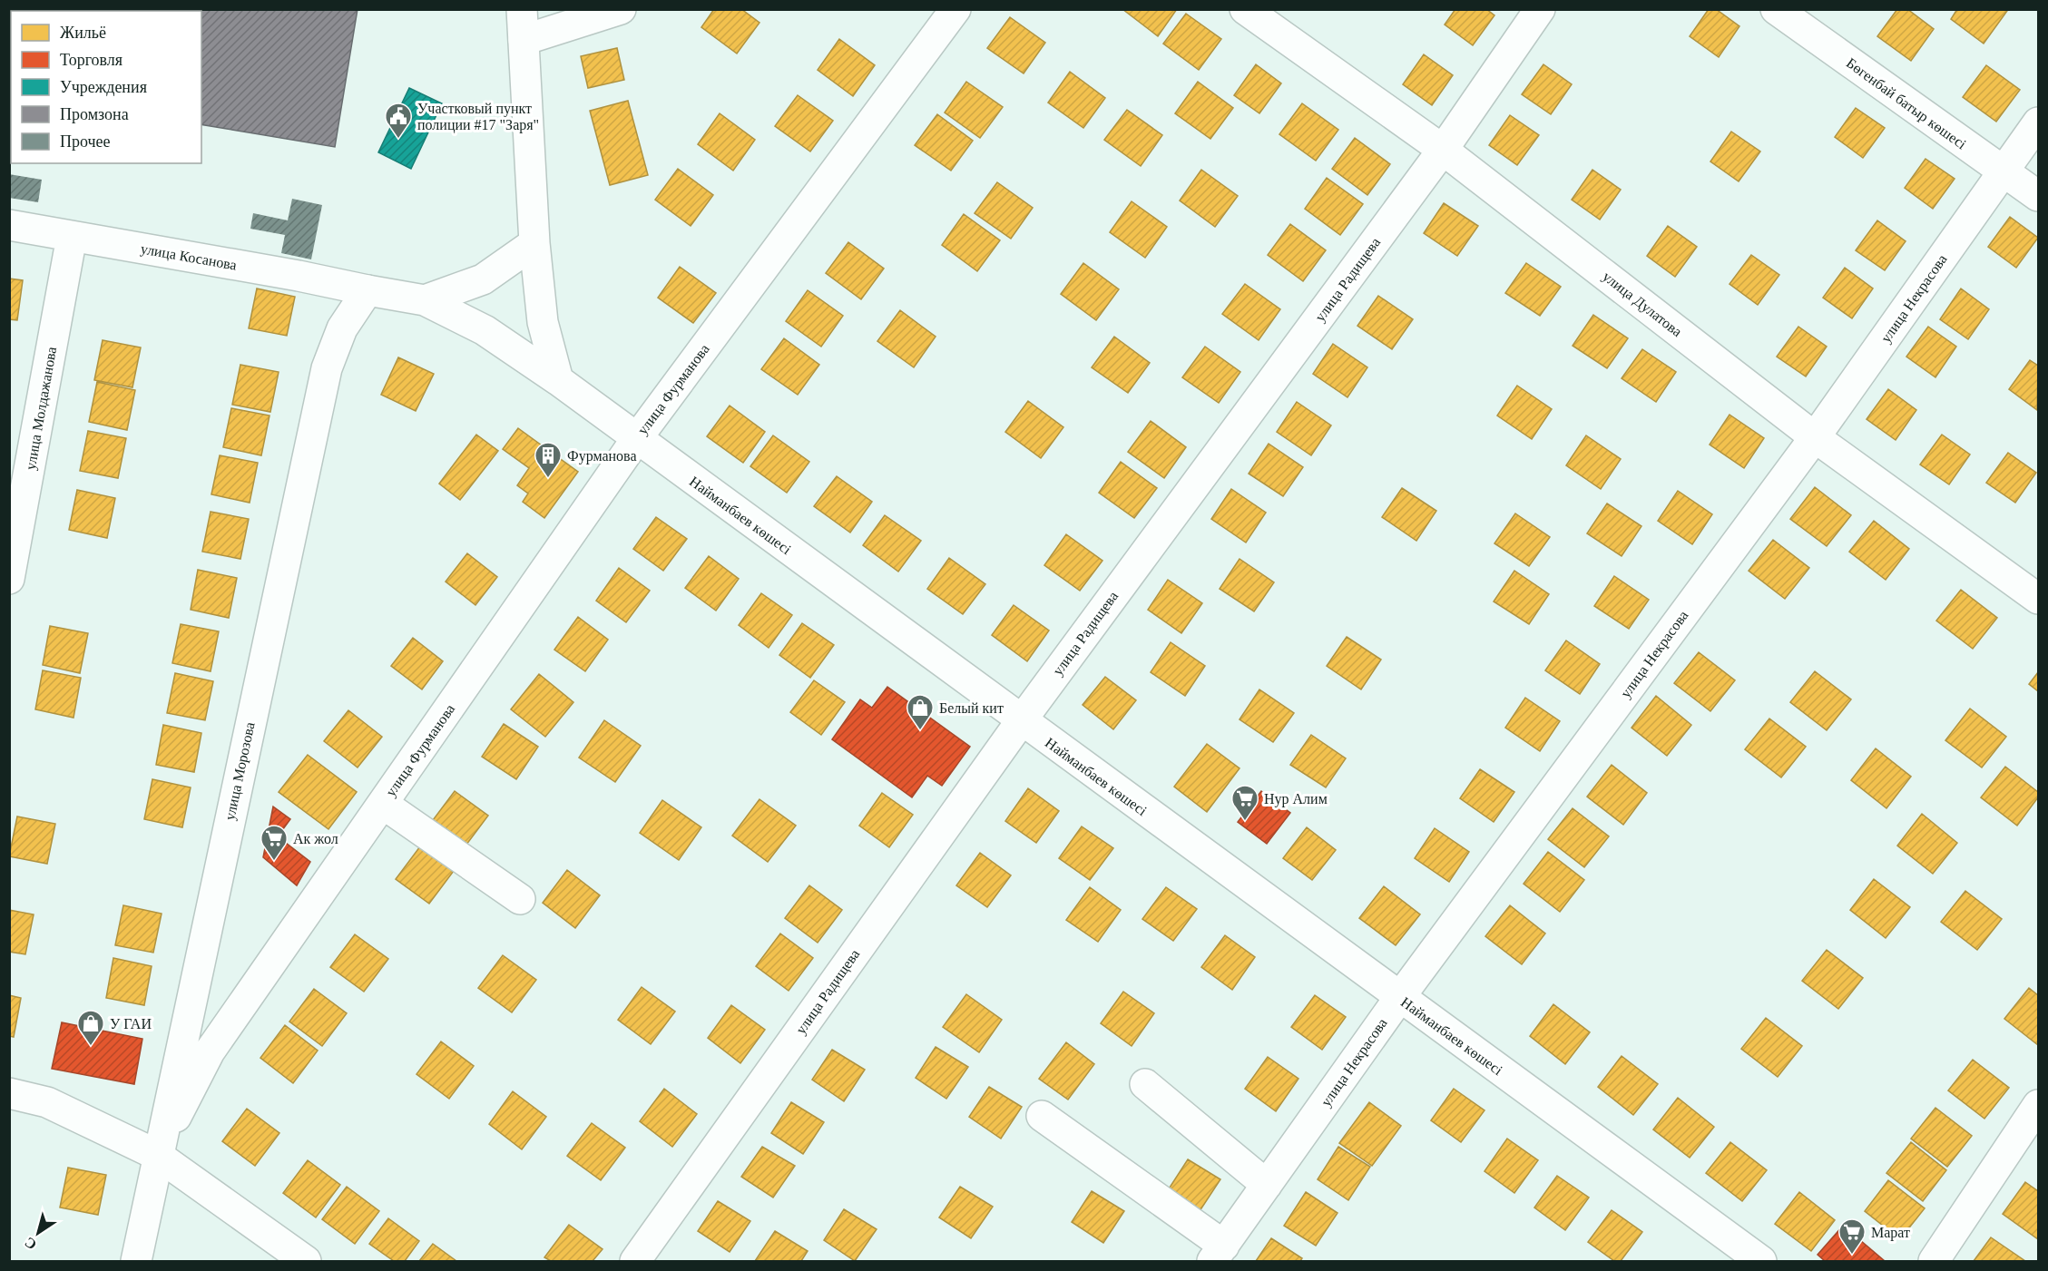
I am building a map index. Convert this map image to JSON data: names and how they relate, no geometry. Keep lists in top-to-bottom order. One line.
{"streets":{"street":["Бөгенбай батыр көшесі","улица Косанова","улица Радищева","улица Некрасова","улица Дулатова","улица Фурманова","улица Молдажанова","Найманбаев көшесі","улица Морозова"]},"crossings":[["Бөгенбай батыр көшесі","улица Некрасова"],["улица Косанова","улица Молдажанова"],["улица Косанова","Найманбаев көшесі"],["улица Косанова","улица Морозова"],["улица Радищева","улица Дулатова"],["улица Радищева","Найманбаев көшесі"],["улица Некрасова","улица Дулатова"],["улица Некрасова","Найманбаев көшесі"],["улица Фурманова","Найманбаев көшесі"],["улица Фурманова","улица Морозова"]],"places":{"public building":["Участковый пункт полиции #17 \"Заря\""],"building":["Фурманова"],"shop":["Белый кит","У ГАИ"],"supermarket":["Нур Алим","Ак жол","Марат"]},"legend":["Жильё","Торговля","Учреждения","Промзона","Прочее"],"north":"bottom left"}
